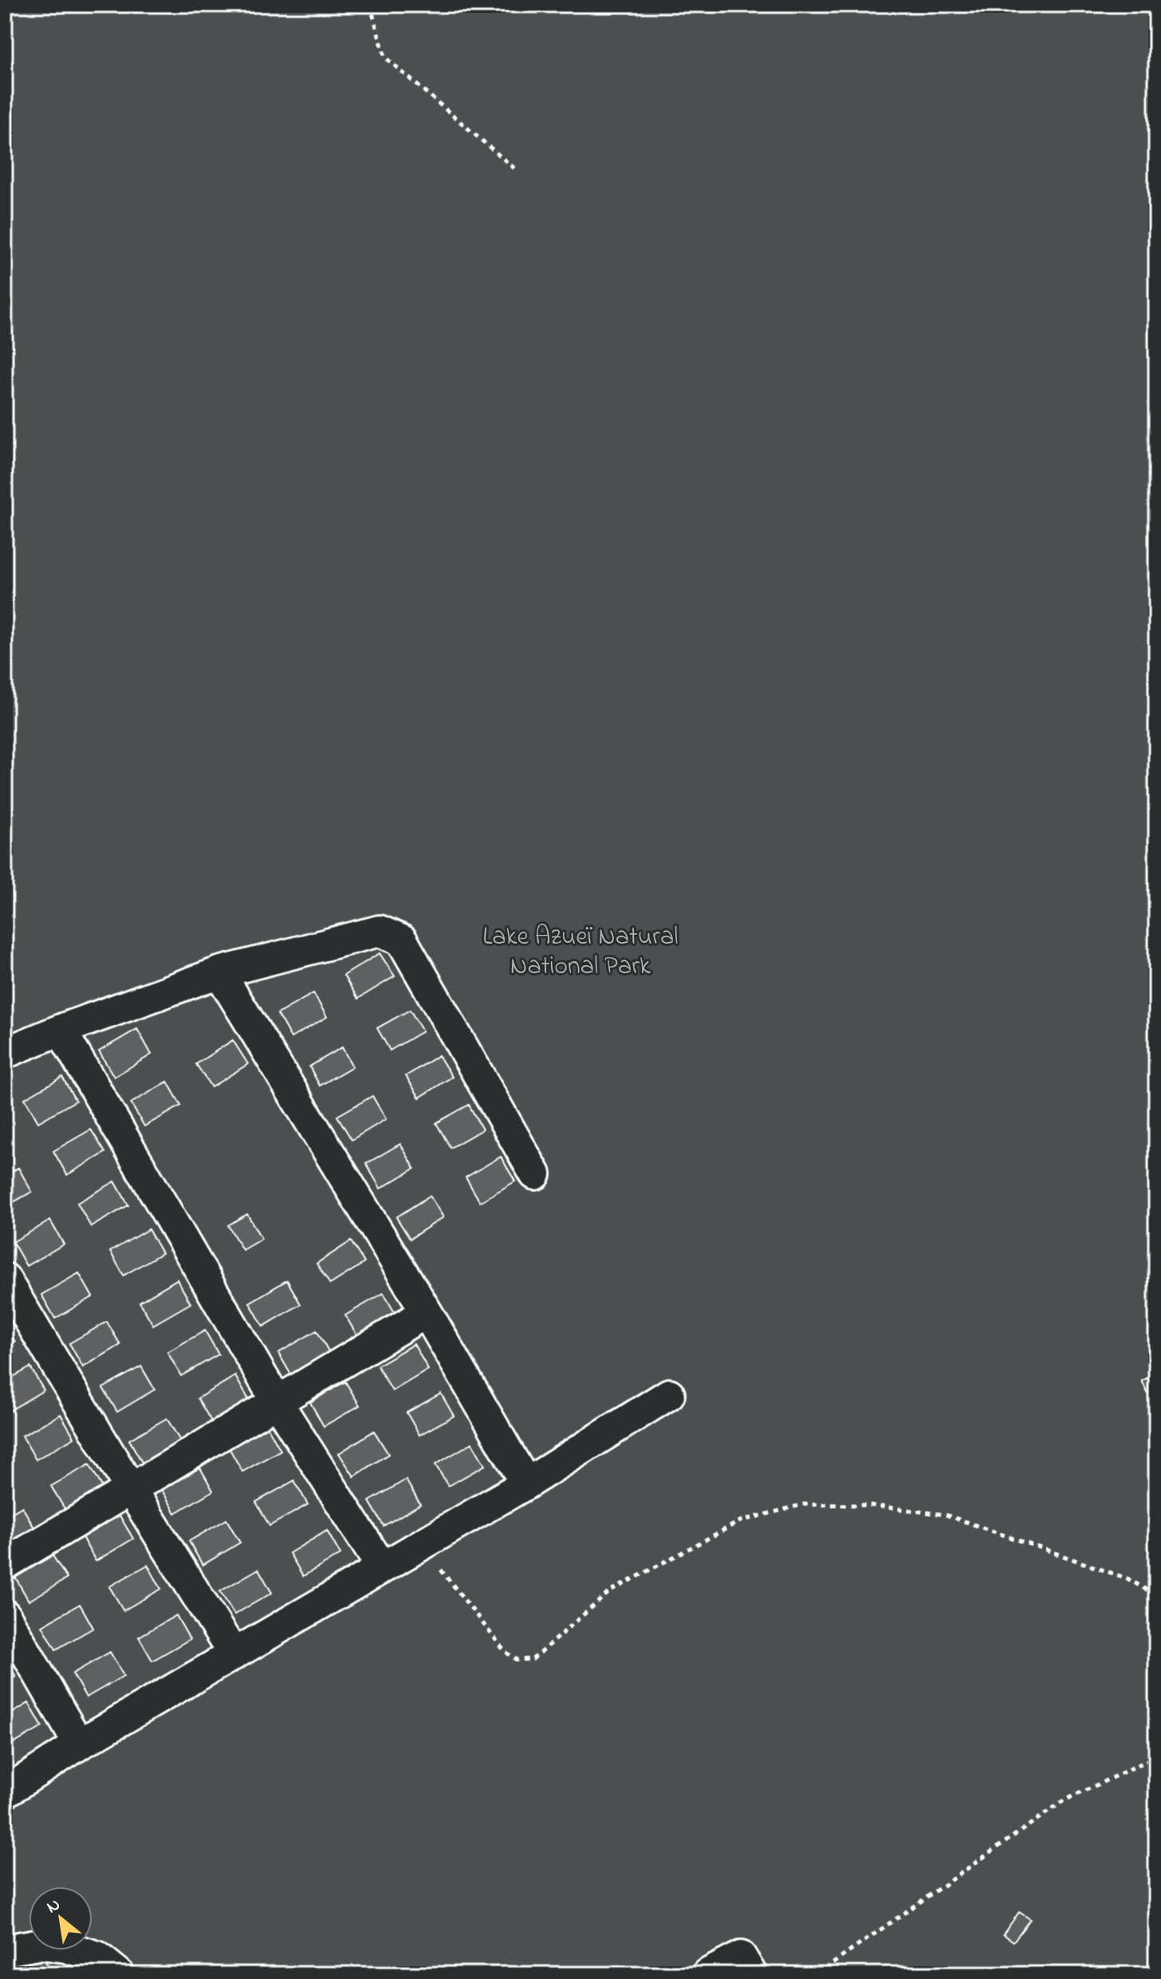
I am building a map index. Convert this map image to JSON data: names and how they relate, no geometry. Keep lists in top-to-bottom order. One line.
{"parks":["Lake Azueï Natural National Park"],"north":"top left"}
